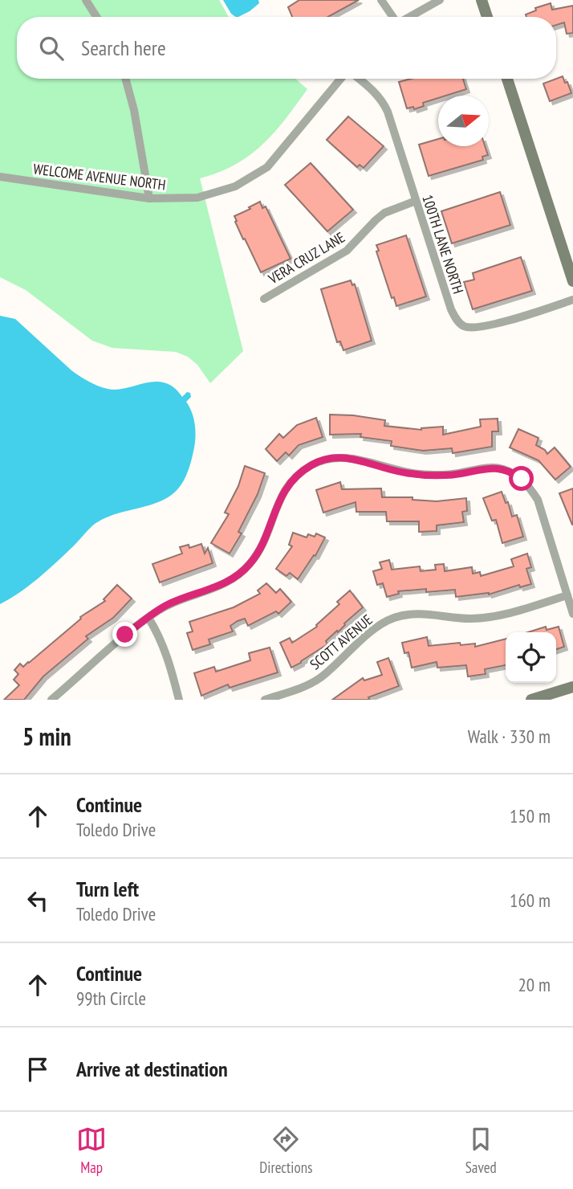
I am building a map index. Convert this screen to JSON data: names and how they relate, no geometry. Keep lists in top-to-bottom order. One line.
{"streets":{"street":["WELCOME AVENUE NORTH","100TH LANE NORTH","VERA CRUZ LANE","SCOTT AVENUE"]},"crossings":[["100TH LANE NORTH","VERA CRUZ LANE"]],"north":"right","page":{"search":"Search here","heading":["5 min","Walk · 330 m"],"list":[["Continue","Toledo Drive","150 m"],["Turn left","Toledo Drive","160 m"],["Continue","99th Circle","20 m"],"Arrive at destination"],"nav":["Map","Directions","Saved"]}}
